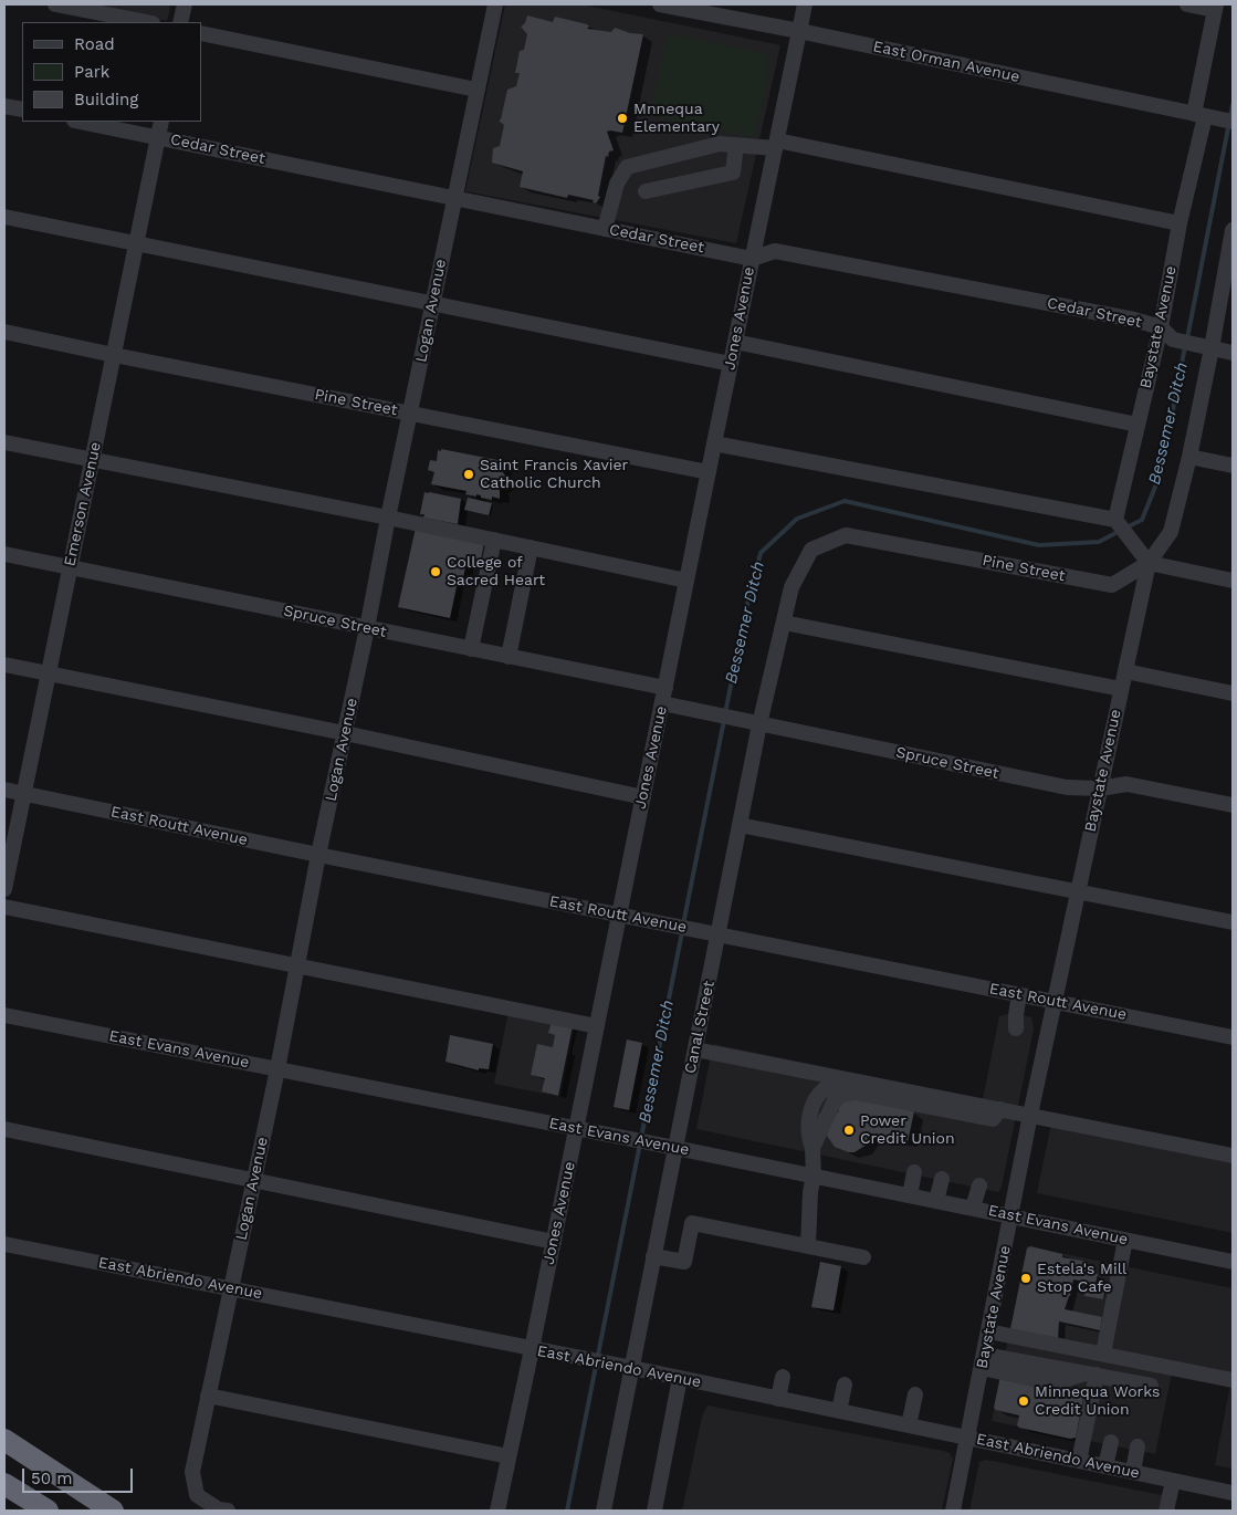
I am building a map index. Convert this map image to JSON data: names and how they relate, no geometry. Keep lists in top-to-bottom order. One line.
{"streets":{"street":["East Orman Avenue","Cedar Street","Logan Avenue","Jones Avenue","Baystate Avenue","Pine Street","Emerson Avenue","Spruce Street","East Routt Avenue","Canal Street","East Evans Avenue","East Abriendo Avenue"]},"crossings":[["East Orman Avenue","Jones Avenue"],["East Orman Avenue","Baystate Avenue"],["Cedar Street","Logan Avenue"],["Cedar Street","Jones Avenue"],["Cedar Street","Baystate Avenue"],["Cedar Street","Emerson Avenue"],["Logan Avenue","Pine Street"],["Logan Avenue","Spruce Street"],["Logan Avenue","East Routt Avenue"],["Logan Avenue","East Evans Avenue"],["Logan Avenue","East Abriendo Avenue"],["Jones Avenue","Pine Street"],["Jones Avenue","Spruce Street"],["Jones Avenue","East Routt Avenue"],["Jones Avenue","East Evans Avenue"],["Jones Avenue","East Abriendo Avenue"],["Baystate Avenue","Pine Street"],["Baystate Avenue","Spruce Street"],["Baystate Avenue","East Routt Avenue"],["Baystate Avenue","East Evans Avenue"],["Baystate Avenue","East Abriendo Avenue"],["Pine Street","Emerson Avenue"],["Pine Street","Canal Street"],["Emerson Avenue","Spruce Street"],["Emerson Avenue","East Routt Avenue"],["Spruce Street","Canal Street"],["East Routt Avenue","Canal Street"],["Canal Street","East Evans Avenue"],["Canal Street","East Abriendo Avenue"]],"water":["Bessemer Ditch"],"places":["Mnnequa Elementary","Saint Francis Xavier Catholic Church","College of Sacred Heart","Power Credit Union","Estela's Mill Stop Cafe","Minnequa Works Credit Union"],"legend":["Road","Park","Building"],"scale_bar":"50 m"}
